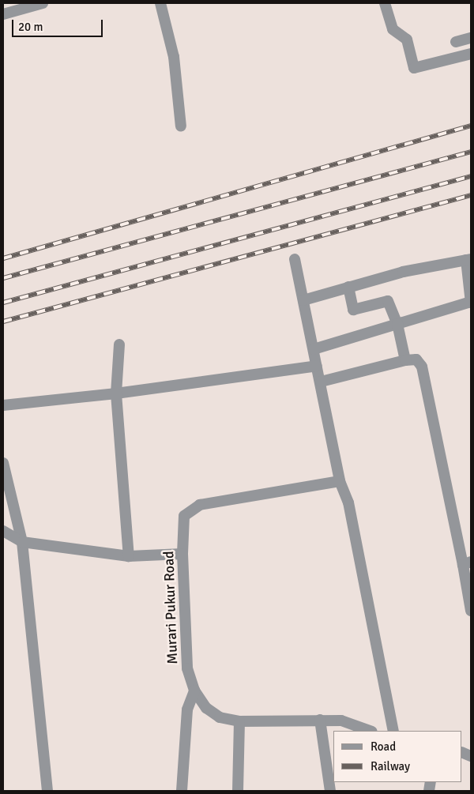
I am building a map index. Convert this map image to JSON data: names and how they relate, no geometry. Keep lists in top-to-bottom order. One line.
{"streets":{"street":["Murari Pukur Road"]},"legend":["Road","Railway"],"scale_bar":"20 m"}
